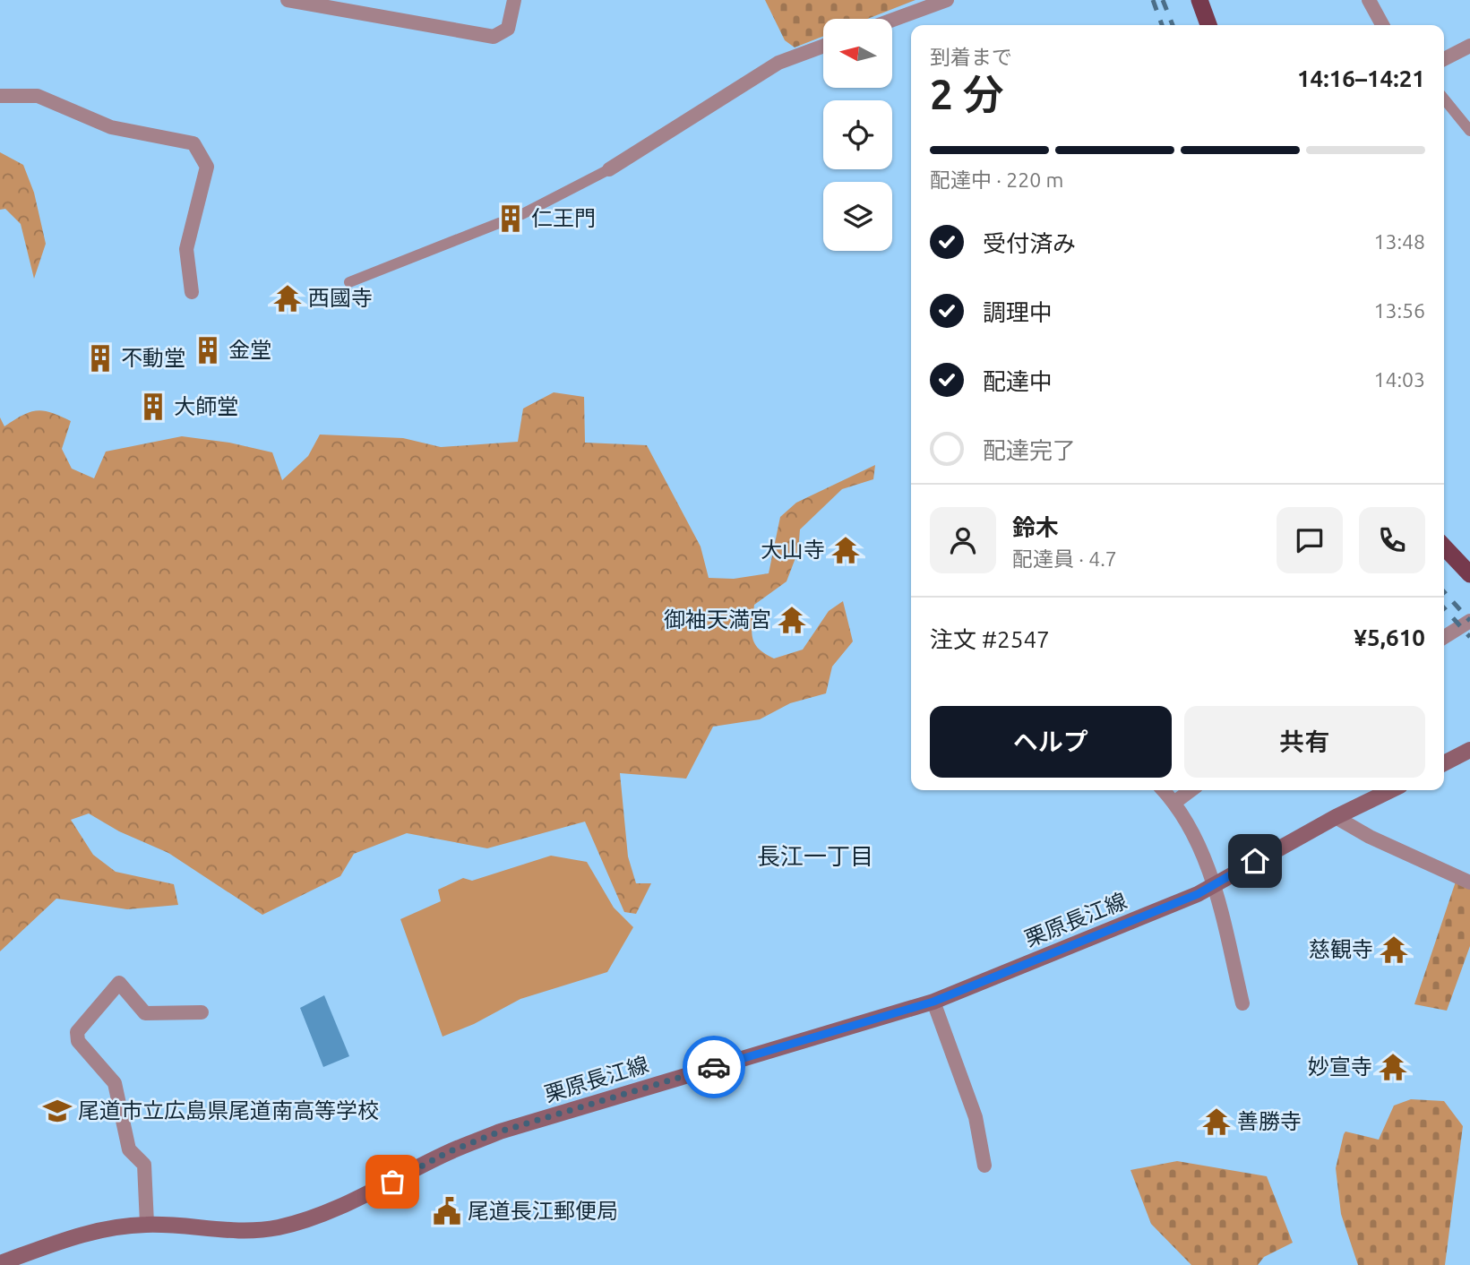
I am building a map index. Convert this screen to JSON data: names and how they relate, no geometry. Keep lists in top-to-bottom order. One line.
{"streets":{"main road":["栗原長江線"]},"districts":["長江一丁目"],"places":{"building":["仁王門","金堂","不動堂","大師堂"],"temple":["西國寺","大山寺","御袖天満宮","慈観寺","妙宣寺","善勝寺"],"school or university":["尾道市立広島県尾道南高等学校"],"public building":["尾道長江郵便局"]},"north":"left","page":{"heading":["2 分","到着まで","14:16–14:21"],"panel":["鈴木","配達員 · 4.7","注文 #2547","¥5,610"],"bar":"配達中 · 220 m","list":[["受付済み","13:48"],["調理中","13:56"],["配達中","14:03"],"配達完了"],"buttons":["ヘルプ","共有"]}}
